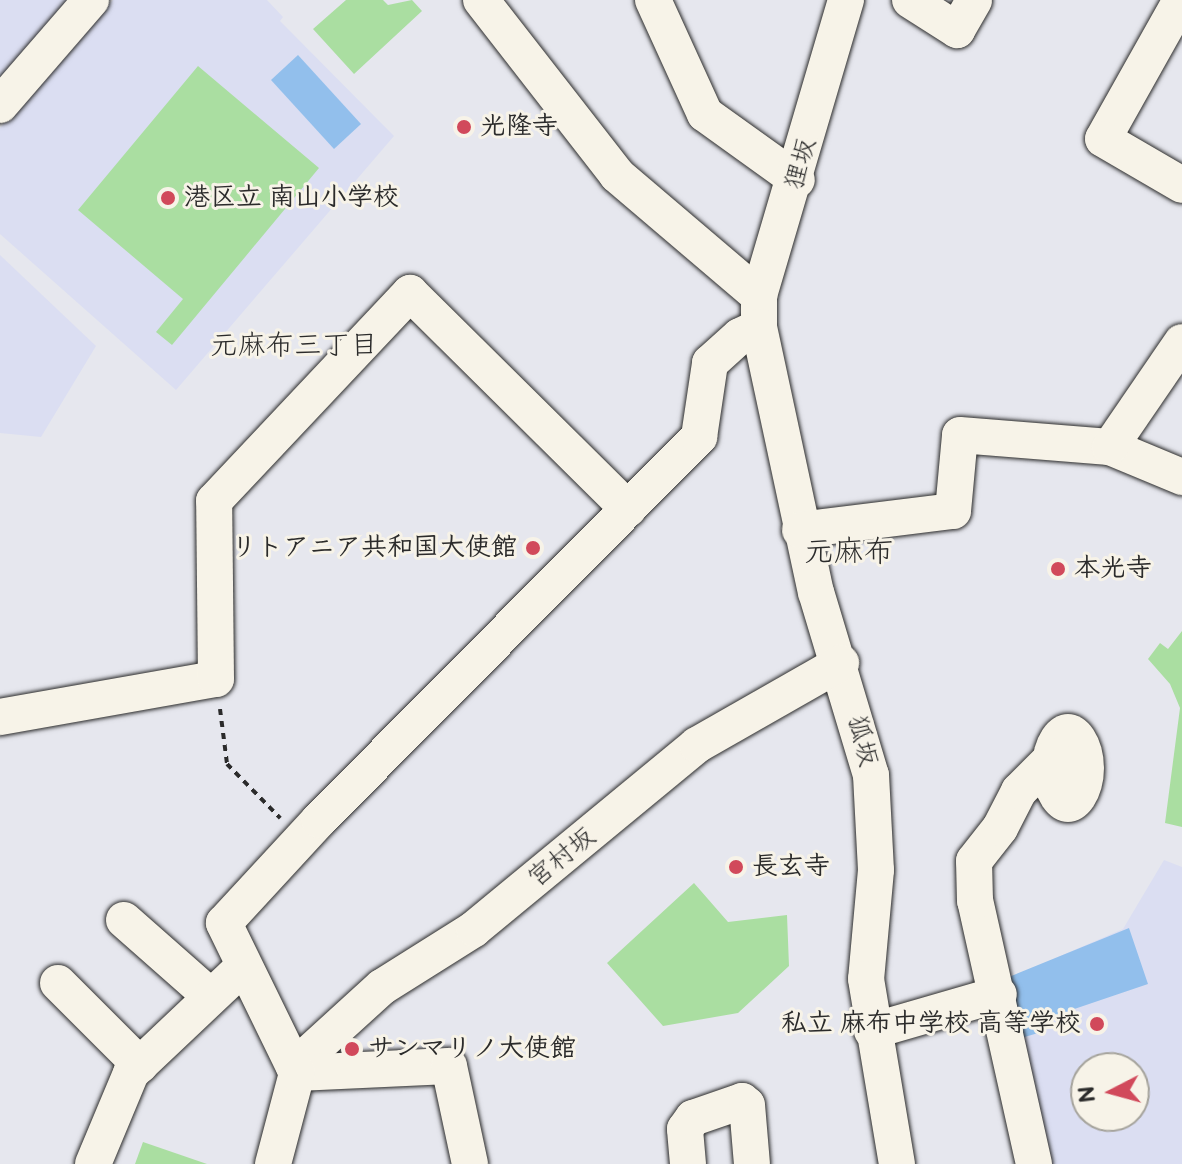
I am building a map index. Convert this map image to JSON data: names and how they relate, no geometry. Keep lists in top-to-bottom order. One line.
{"streets":{"street":["狸坂","狐坂","宮村坂"]},"crossings":[["狸坂","狐坂"],["狐坂","宮村坂"]],"districts":["元麻布三丁目","元麻布"],"places":["光隆寺","港区立 南山小学校","リトアニア共和国大使館","本光寺","長玄寺","私立 麻布中学校 高等学校","サンマリノ大使館"],"north":"left"}
